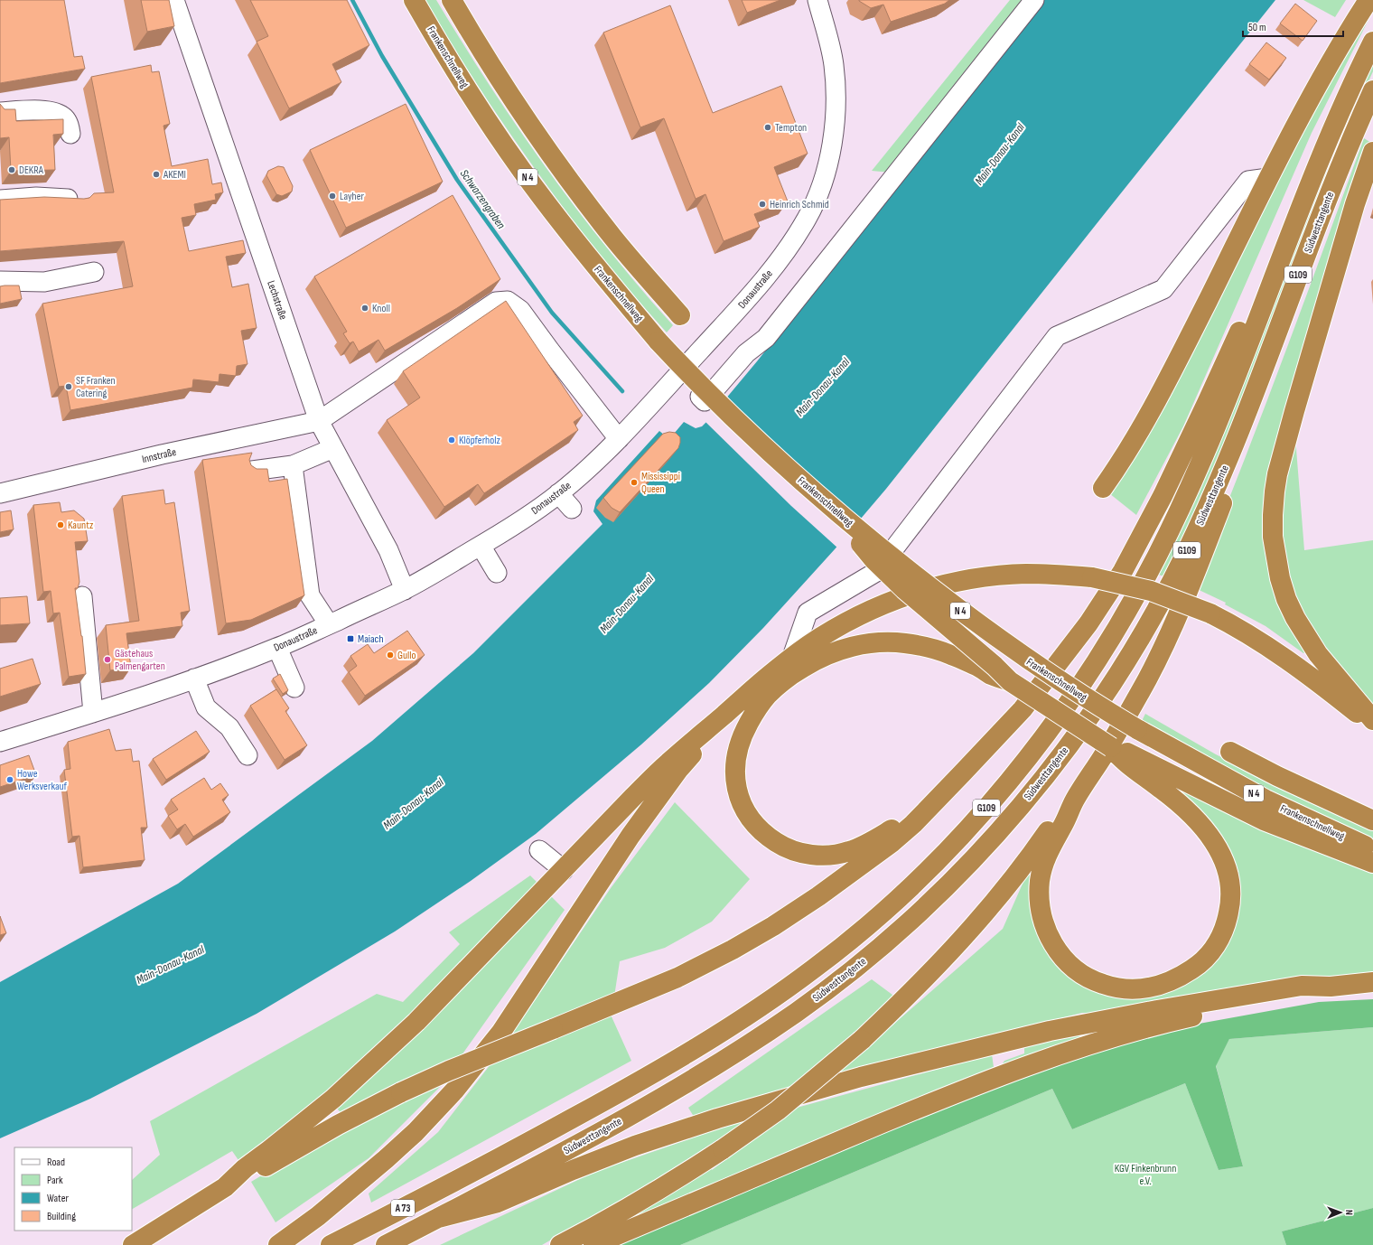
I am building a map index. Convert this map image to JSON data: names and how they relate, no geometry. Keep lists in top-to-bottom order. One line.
{"streets":{"highway":["Frankenschnellweg","N 4","Südwesttangente","G109","A 73"],"street":["Donaustraße","Lechstraße","Innstraße"]},"crossings":[["Südwesttangente","A 73"],["Donaustraße","Lechstraße"],["Lechstraße","Innstraße"]],"water":["Main-Donau-Kanal","Schwarzengraben"],"parks":["KGV Finkenbrunn e.V."],"places":{"other":["Tempton","DEKRA","AKEMI","Layher","Heinrich Schmid","Knoll","SF Franken Catering","Klöpferholz","Mississippi Queen","Kauntz","Gullo","Gästehaus Palmengarten","Howe Werksverkauf"],"transit":["Maiach"]},"legend":["Road","Park","Water","Building"],"scale_bar":"50 m","north":"right"}
